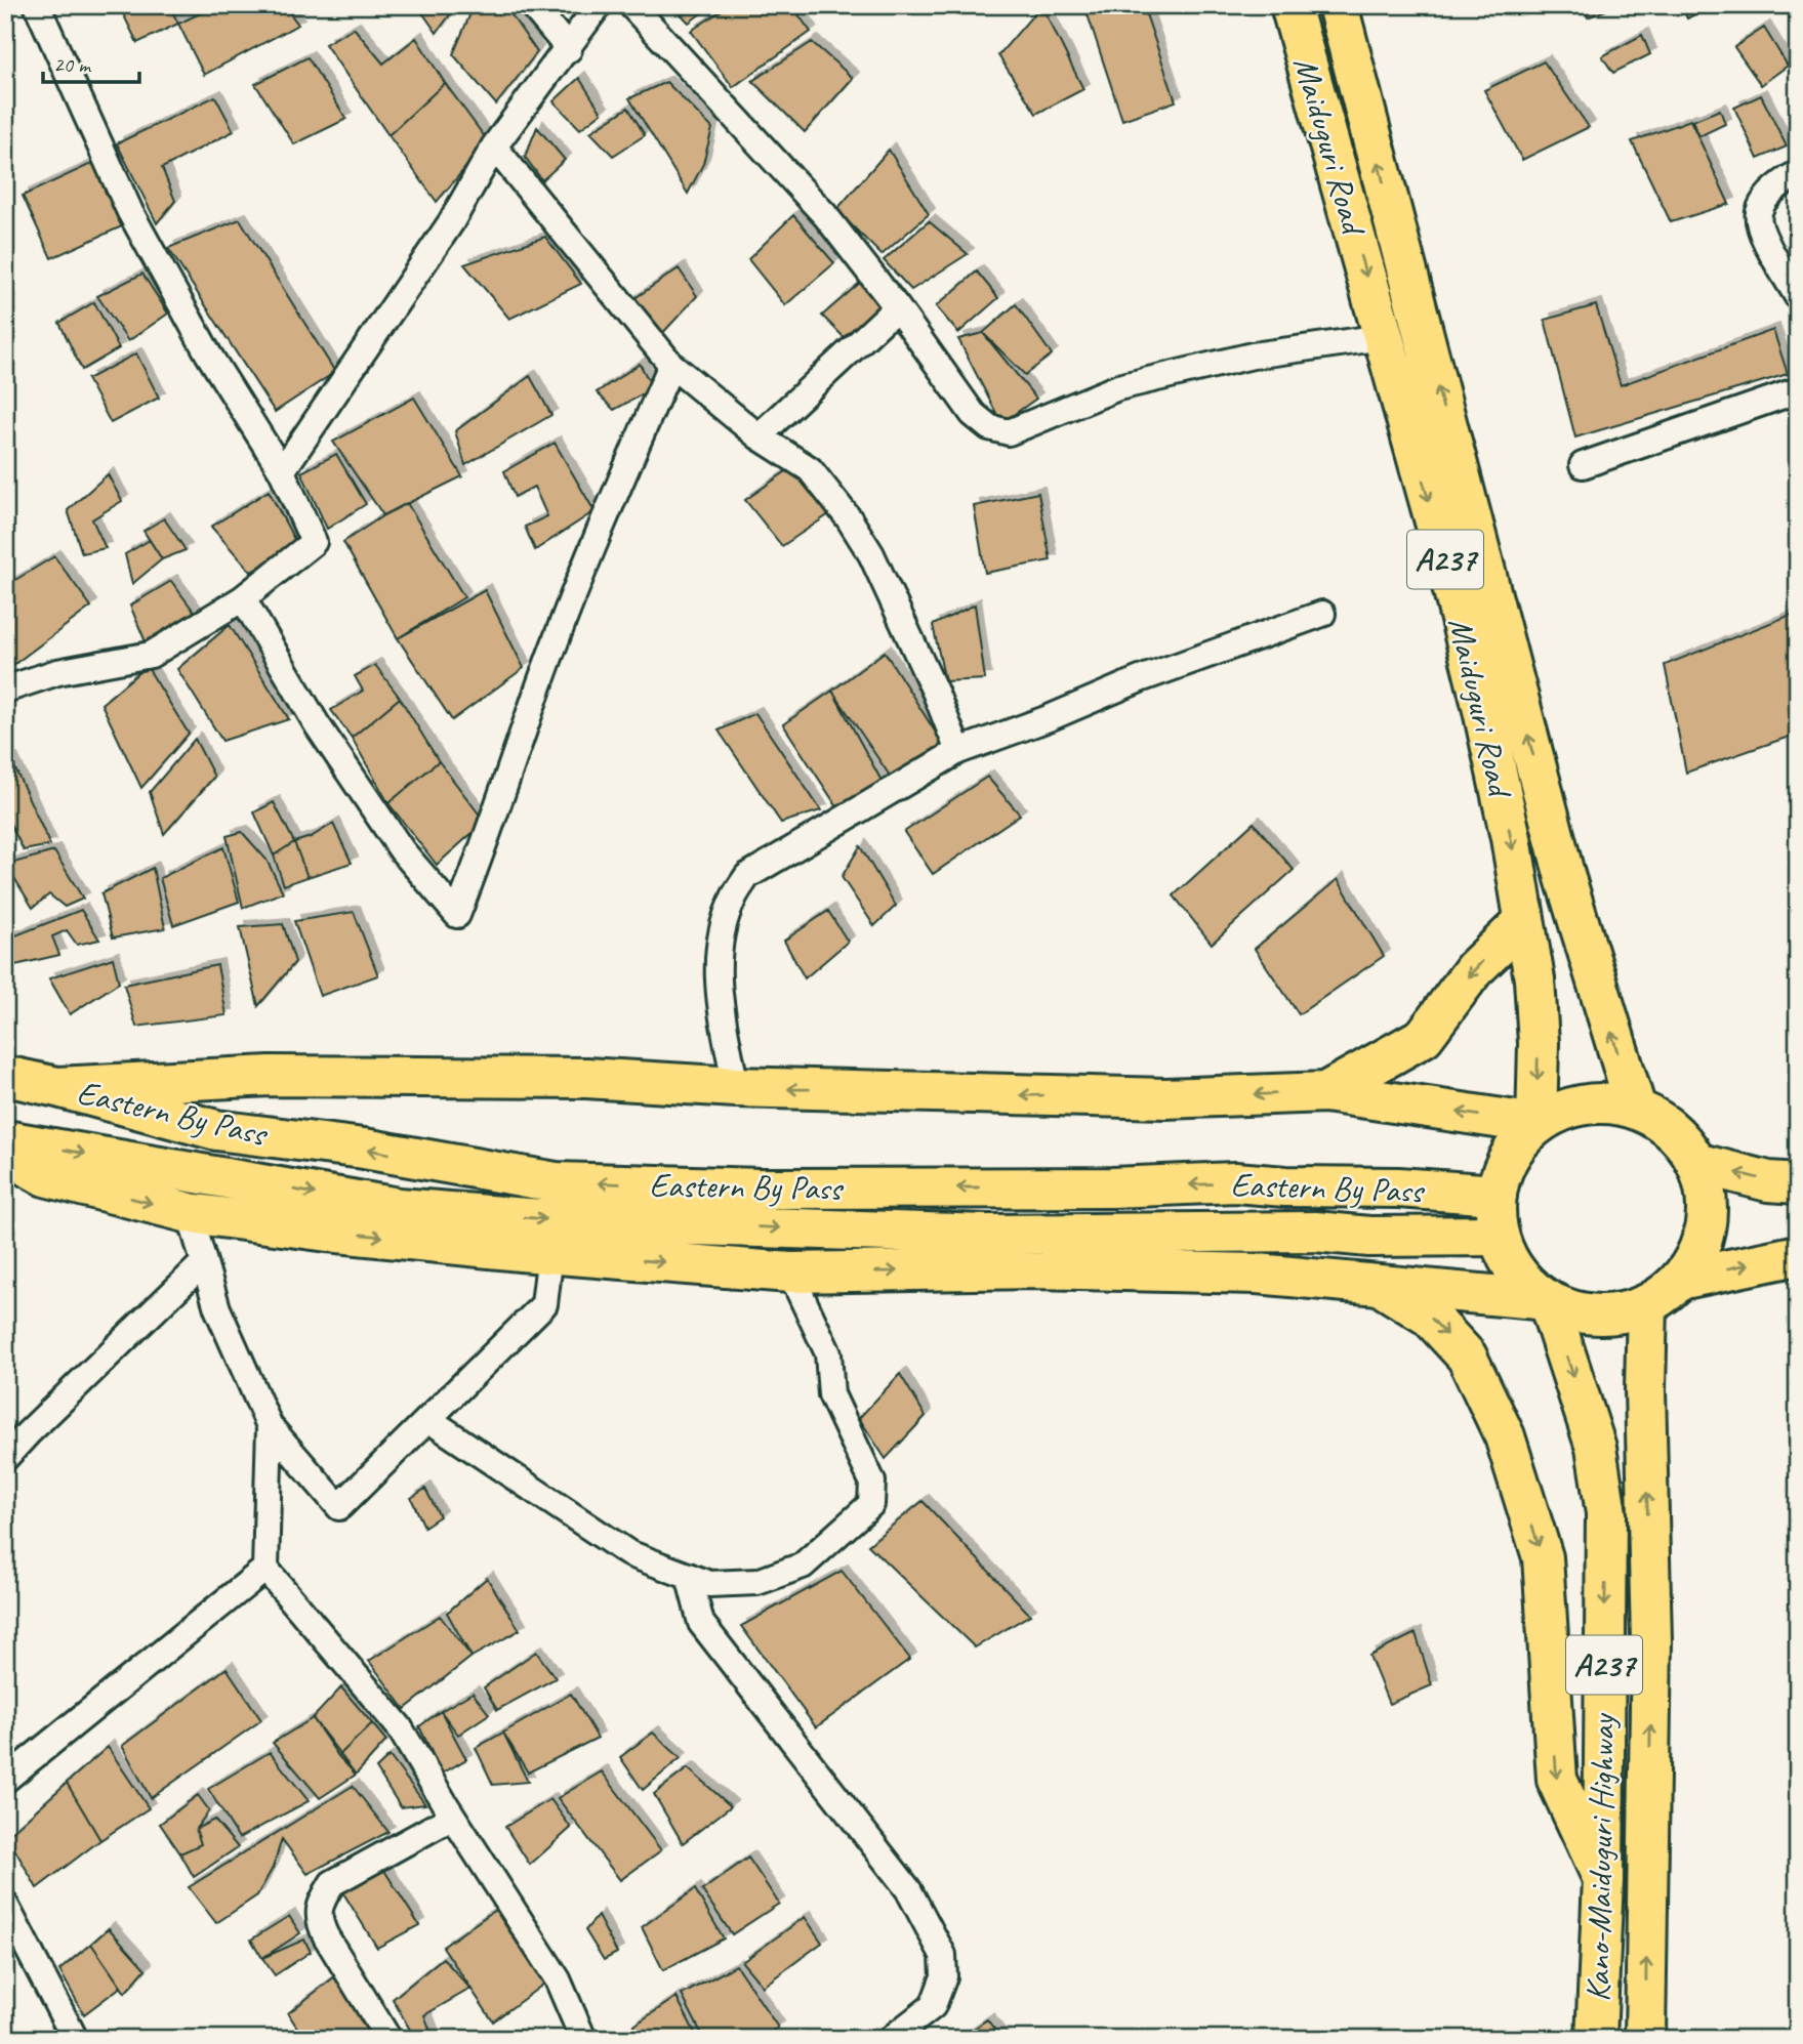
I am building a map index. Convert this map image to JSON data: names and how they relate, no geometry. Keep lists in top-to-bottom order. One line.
{"streets":{"main road":["Maiduguri Road","A237","Eastern By Pass","Kano-Maiduguri Highway"]},"crossings":[["Maiduguri Road","Eastern By Pass"],["Maiduguri Road","Kano-Maiduguri Highway"],["Eastern By Pass","Kano-Maiduguri Highway"]],"scale_bar":"20 m"}
